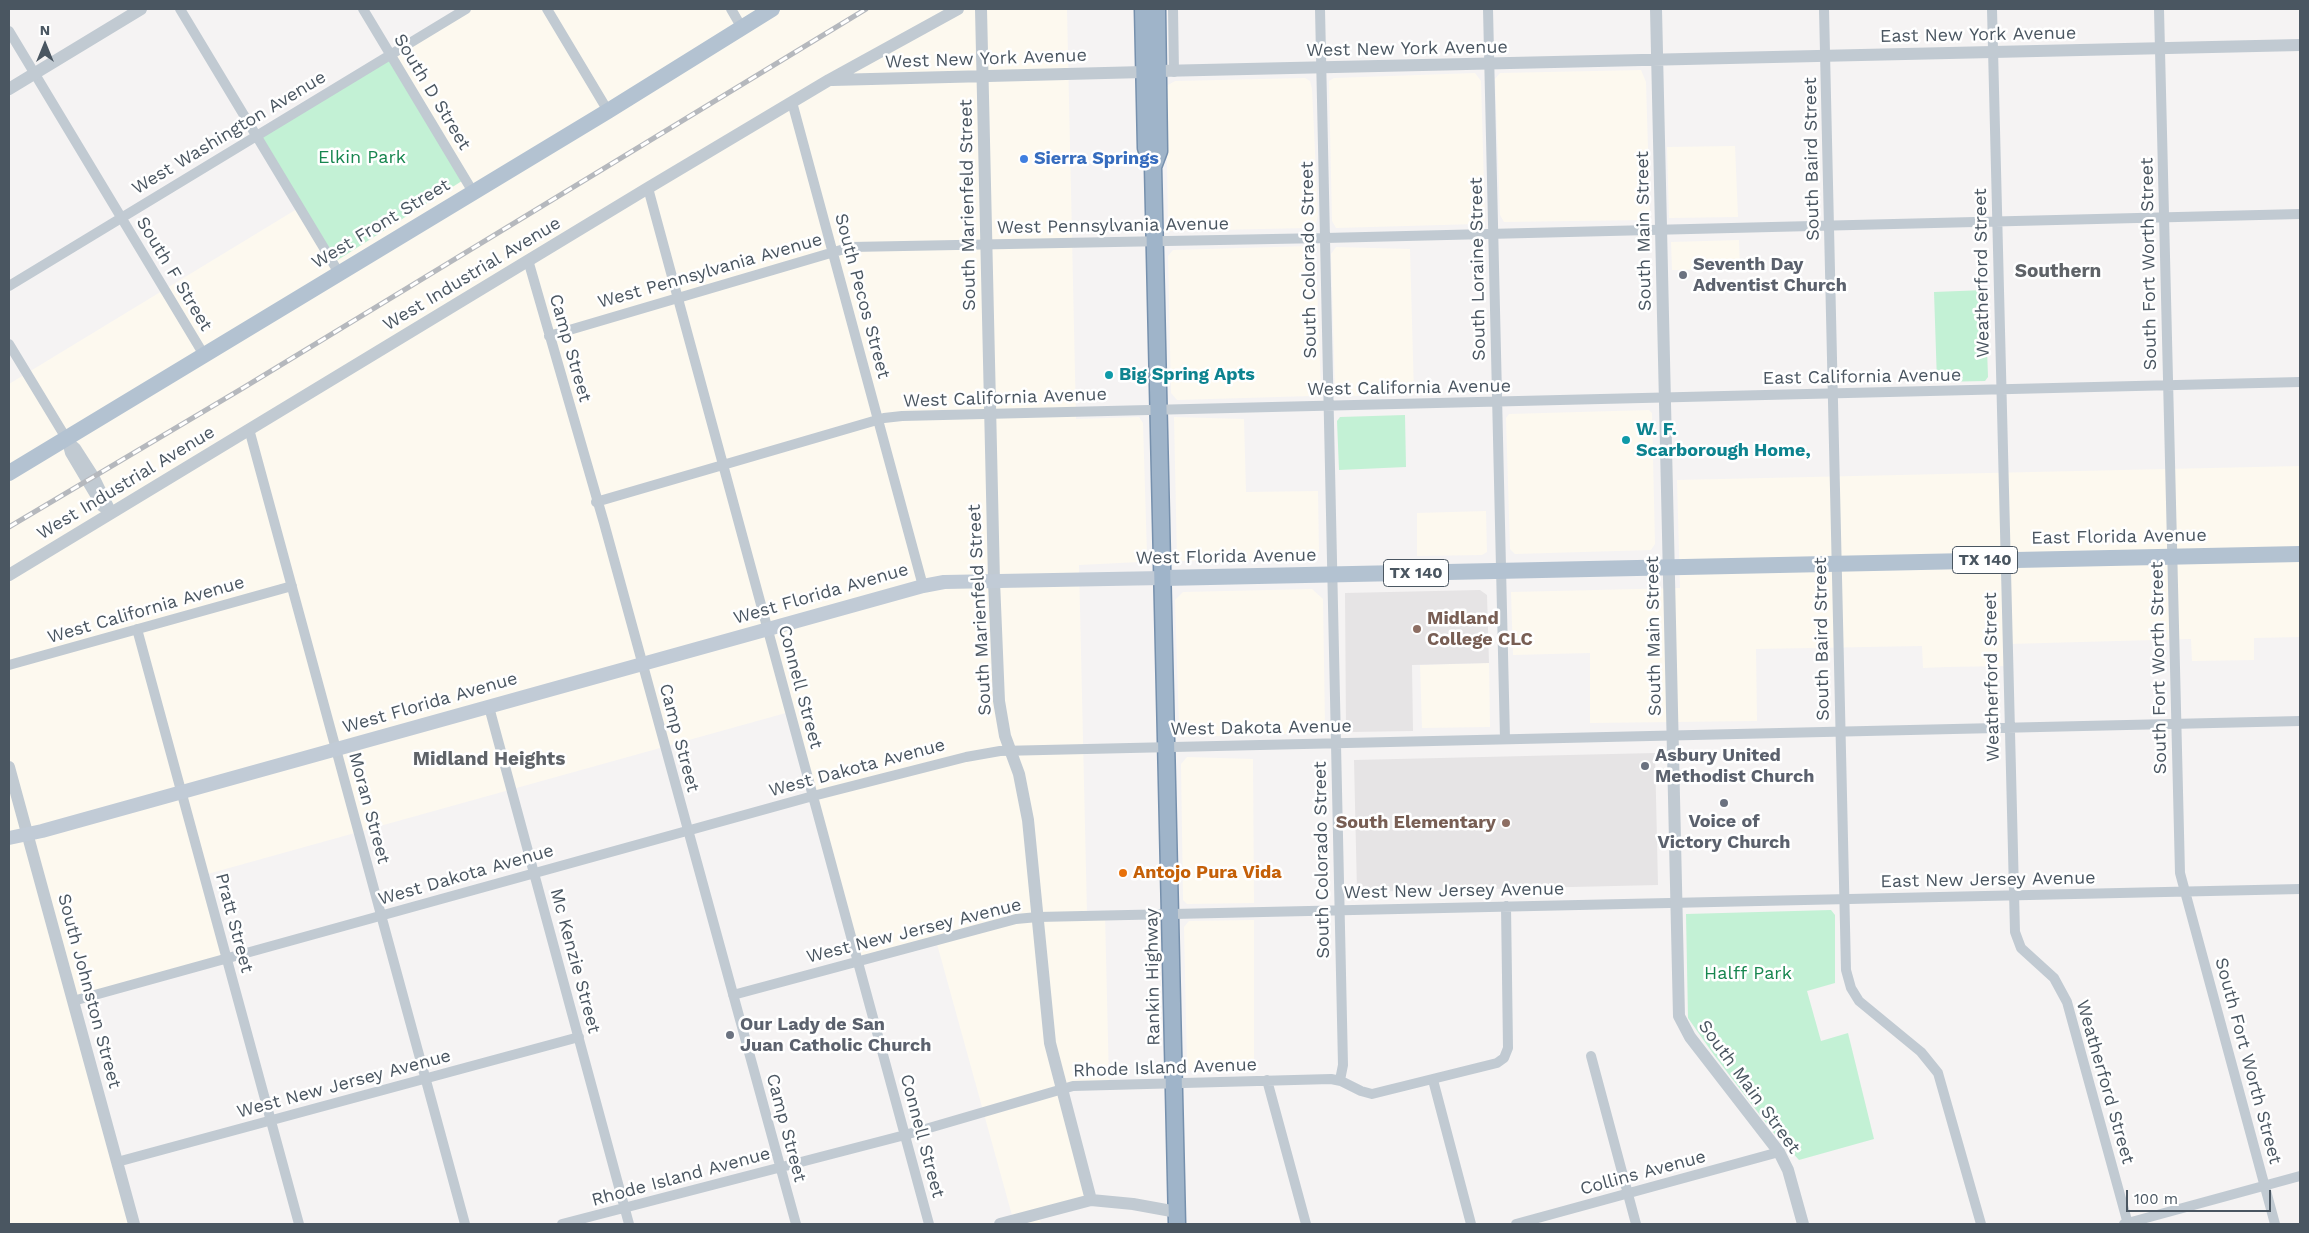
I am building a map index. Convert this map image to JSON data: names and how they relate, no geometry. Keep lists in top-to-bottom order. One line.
{"streets":{"highway":["Rankin Highway"],"main road":["West Front Street","East Florida Avenue","West Florida Avenue","TX 140"],"street":["East New York Avenue","West New York Avenue","South D Street","West Washington Avenue","South Baird Street","South Marienfeld Street","West Pennsylvania Avenue","South Main Street","South Colorado Street","South Fort Worth Street","South Loraine Street","Weatherford Street","South F Street","West Industrial Avenue","South Pecos Street","Camp Street","East California Avenue","West California Avenue","Connell Street","West Dakota Avenue","Moran Street","East New Jersey Avenue","West New Jersey Avenue","Pratt Street","Mc Kenzie Street","South Johnston Street","Rhode Island Avenue","Collins Avenue"]},"crossings":[["East New York Avenue","West New York Avenue"],["East New York Avenue","South Baird Street"],["East New York Avenue","South Main Street"],["East New York Avenue","South Fort Worth Street"],["East New York Avenue","Weatherford Street"],["West New York Avenue","South Marienfeld Street"],["West New York Avenue","South Main Street"],["West New York Avenue","South Colorado Street"],["West New York Avenue","South Loraine Street"],["West New York Avenue","West Industrial Avenue"],["West New York Avenue","Rankin Highway"],["South D Street","West Washington Avenue"],["South D Street","West Front Street"],["West Washington Avenue","South F Street"],["South Baird Street","West Pennsylvania Avenue"],["South Baird Street","East California Avenue"],["South Baird Street","East Florida Avenue"],["South Baird Street","West Dakota Avenue"],["South Baird Street","East New Jersey Avenue"],["South Marienfeld Street","West Pennsylvania Avenue"],["South Marienfeld Street","West California Avenue"],["South Marienfeld Street","West Florida Avenue"],["South Marienfeld Street","West Dakota Avenue"],["South Marienfeld Street","West New Jersey Avenue"],["South Marienfeld Street","Rhode Island Avenue"],["West Front Street","South F Street"],["West Pennsylvania Avenue","South Main Street"],["West Pennsylvania Avenue","South Colorado Street"],["West Pennsylvania Avenue","South Fort Worth Street"],["West Pennsylvania Avenue","South Loraine Street"],["West Pennsylvania Avenue","Weatherford Street"],["West Pennsylvania Avenue","South Pecos Street"],["West Pennsylvania Avenue","Camp Street"],["West Pennsylvania Avenue","Connell Street"],["West Pennsylvania Avenue","Rankin Highway"],["South Main Street","East California Avenue"],["South Main Street","West California Avenue"],["South Main Street","East Florida Avenue"],["South Main Street","West Florida Avenue"],["South Main Street","West Dakota Avenue"],["South Main Street","East New Jersey Avenue"],["South Main Street","West New Jersey Avenue"],["South Main Street","Collins Avenue"],["South Colorado Street","West California Avenue"],["South Colorado Street","West Florida Avenue"],["South Colorado Street","West Dakota Avenue"],["South Colorado Street","West New Jersey Avenue"],["South Colorado Street","Rhode Island Avenue"],["South Fort Worth Street","East California Avenue"],["South Fort Worth Street","East Florida Avenue"],["South Fort Worth Street","West Dakota Avenue"],["South Fort Worth Street","East New Jersey Avenue"],["South Loraine Street","West California Avenue"],["South Loraine Street","West Florida Avenue"],["South Loraine Street","West Dakota Avenue"],["Weatherford Street","East California Avenue"],["Weatherford Street","East Florida Avenue"],["Weatherford Street","West Dakota Avenue"],["Weatherford Street","East New Jersey Avenue"],["West Industrial Avenue","South Pecos Street"],["West Industrial Avenue","Camp Street"],["West Industrial Avenue","Connell Street"],["West Industrial Avenue","Moran Street"],["South Pecos Street","West California Avenue"],["South Pecos Street","West Florida Avenue"],["Camp Street","West California Avenue"],["Camp Street","West Florida Avenue"],["Camp Street","West Dakota Avenue"],["Camp Street","West New Jersey Avenue"],["Camp Street","Rhode Island Avenue"],["East California Avenue","West California Avenue"],["West California Avenue","Connell Street"],["West California Avenue","Moran Street"],["West California Avenue","Pratt Street"],["West California Avenue","Rankin Highway"],["East Florida Avenue","West Florida Avenue"],["West Florida Avenue","Connell Street"],["West Florida Avenue","Moran Street"],["West Florida Avenue","Pratt Street"],["West Florida Avenue","Mc Kenzie Street"],["West Florida Avenue","Rankin Highway"],["West Florida Avenue","South Johnston Street"],["Connell Street","West Dakota Avenue"],["Connell Street","West New Jersey Avenue"],["Connell Street","Rhode Island Avenue"],["West Dakota Avenue","Moran Street"],["West Dakota Avenue","Pratt Street"],["West Dakota Avenue","Mc Kenzie Street"],["West Dakota Avenue","Rankin Highway"],["West Dakota Avenue","South Johnston Street"],["Moran Street","West New Jersey Avenue"],["East New Jersey Avenue","West New Jersey Avenue"],["West New Jersey Avenue","Pratt Street"],["West New Jersey Avenue","Mc Kenzie Street"],["West New Jersey Avenue","Rankin Highway"],["West New Jersey Avenue","South Johnston Street"],["West New Jersey Avenue","Rhode Island Avenue"],["Mc Kenzie Street","Rhode Island Avenue"],["Rankin Highway","Rhode Island Avenue"]],"districts":["Southern","Midland Heights"],"parks":["Elkin Park","Halff Park"],"places":["Sierra Springs","Seventh Day Adventist Church","Big Spring Apts","W. F. Scarborough Home,","Midland College CLC","Asbury United Methodist Church","Voice of Victory Church","South Elementary","Antojo Pura Vida","Our Lady de San Juan Catholic Church"],"scale_bar":"100 m","north":"top"}
